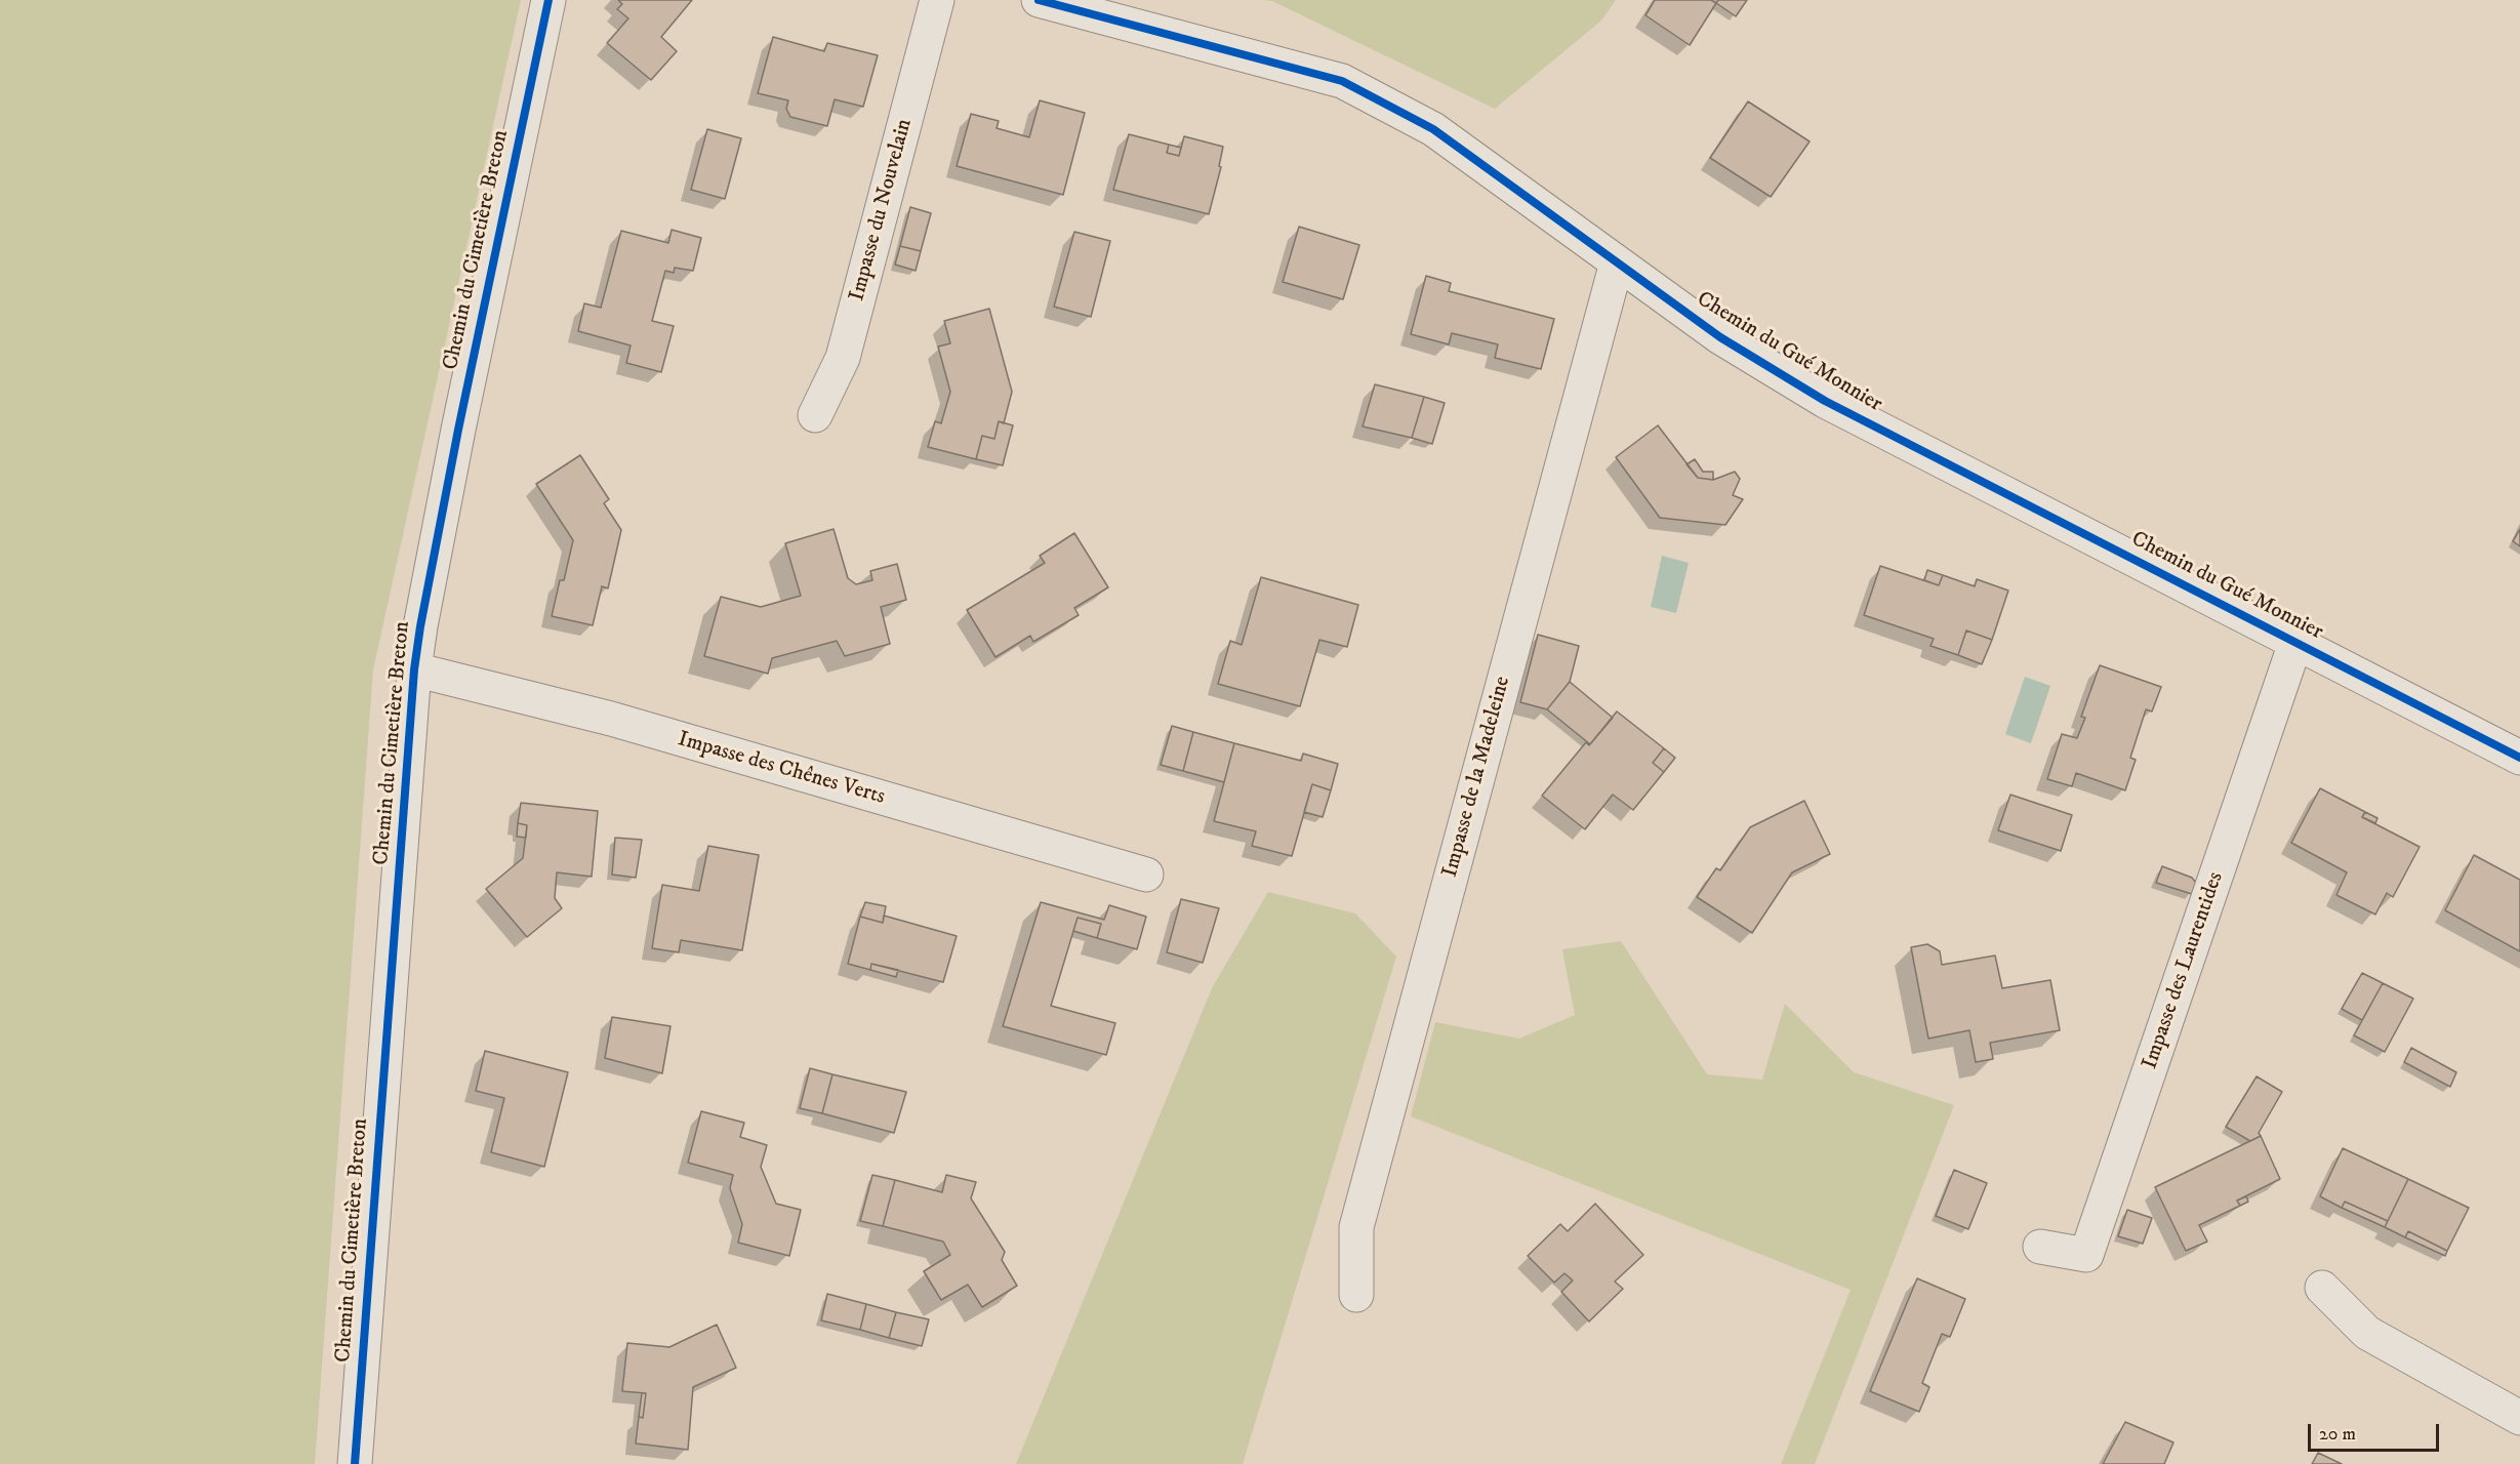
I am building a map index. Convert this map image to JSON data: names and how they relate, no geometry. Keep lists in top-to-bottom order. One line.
{"streets":{"street":["Impasse du Nouvelain","Chemin du Cimetière Breton","Chemin du Gué Monnier","Impasse des Chênes Verts","Impasse de la Madeleine","Impasse des Laurentides"]},"crossings":[["Chemin du Cimetière Breton","Impasse des Chênes Verts"],["Chemin du Gué Monnier","Impasse de la Madeleine"],["Chemin du Gué Monnier","Impasse des Laurentides"]],"scale_bar":"20 m"}
